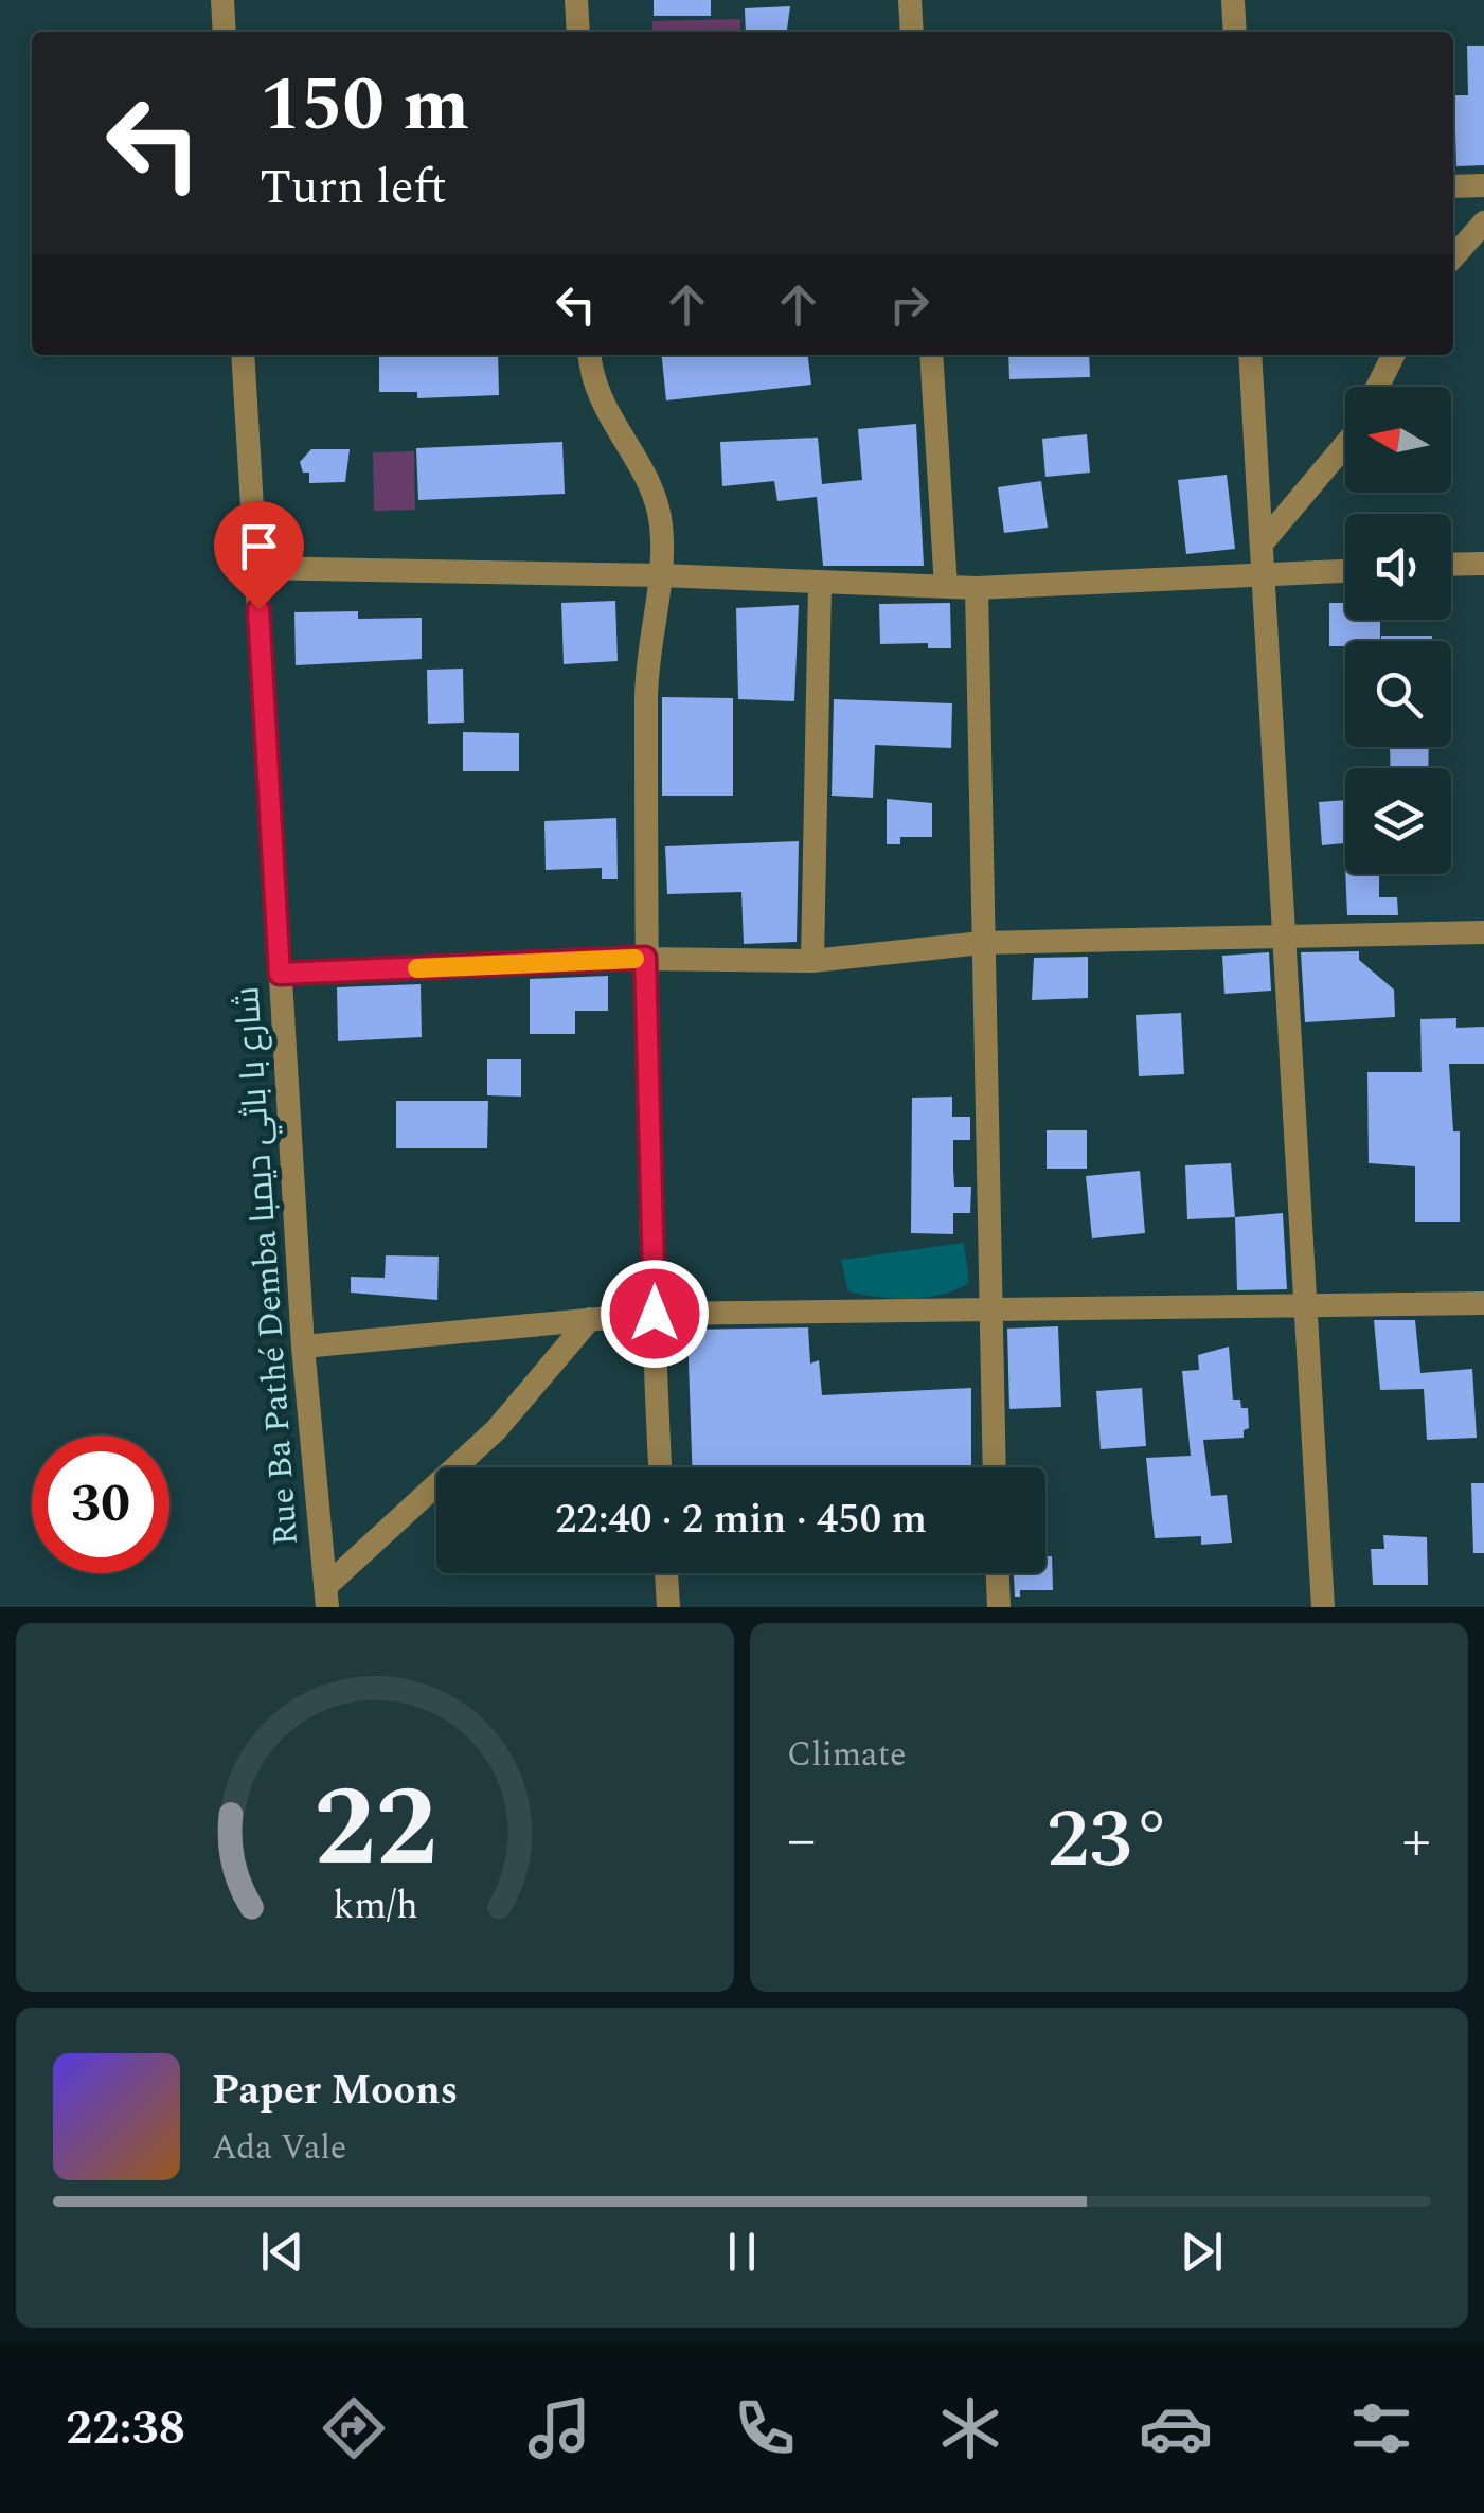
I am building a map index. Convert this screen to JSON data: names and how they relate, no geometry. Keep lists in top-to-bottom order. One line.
{"streets":{"street":["Rue Ba Pathé Demba شارع با باثي ديمبا"]},"north":"left","page":{"turn":["150 m","Turn left"],"limit":"30","trip":"22:40 · 2 min · 450 m","tile":"Climate","heat":["−","23°","+"],"song":["Paper Moons","Ada Vale"],"tabs":"22:38","gauge":["22","km/h"]}}
